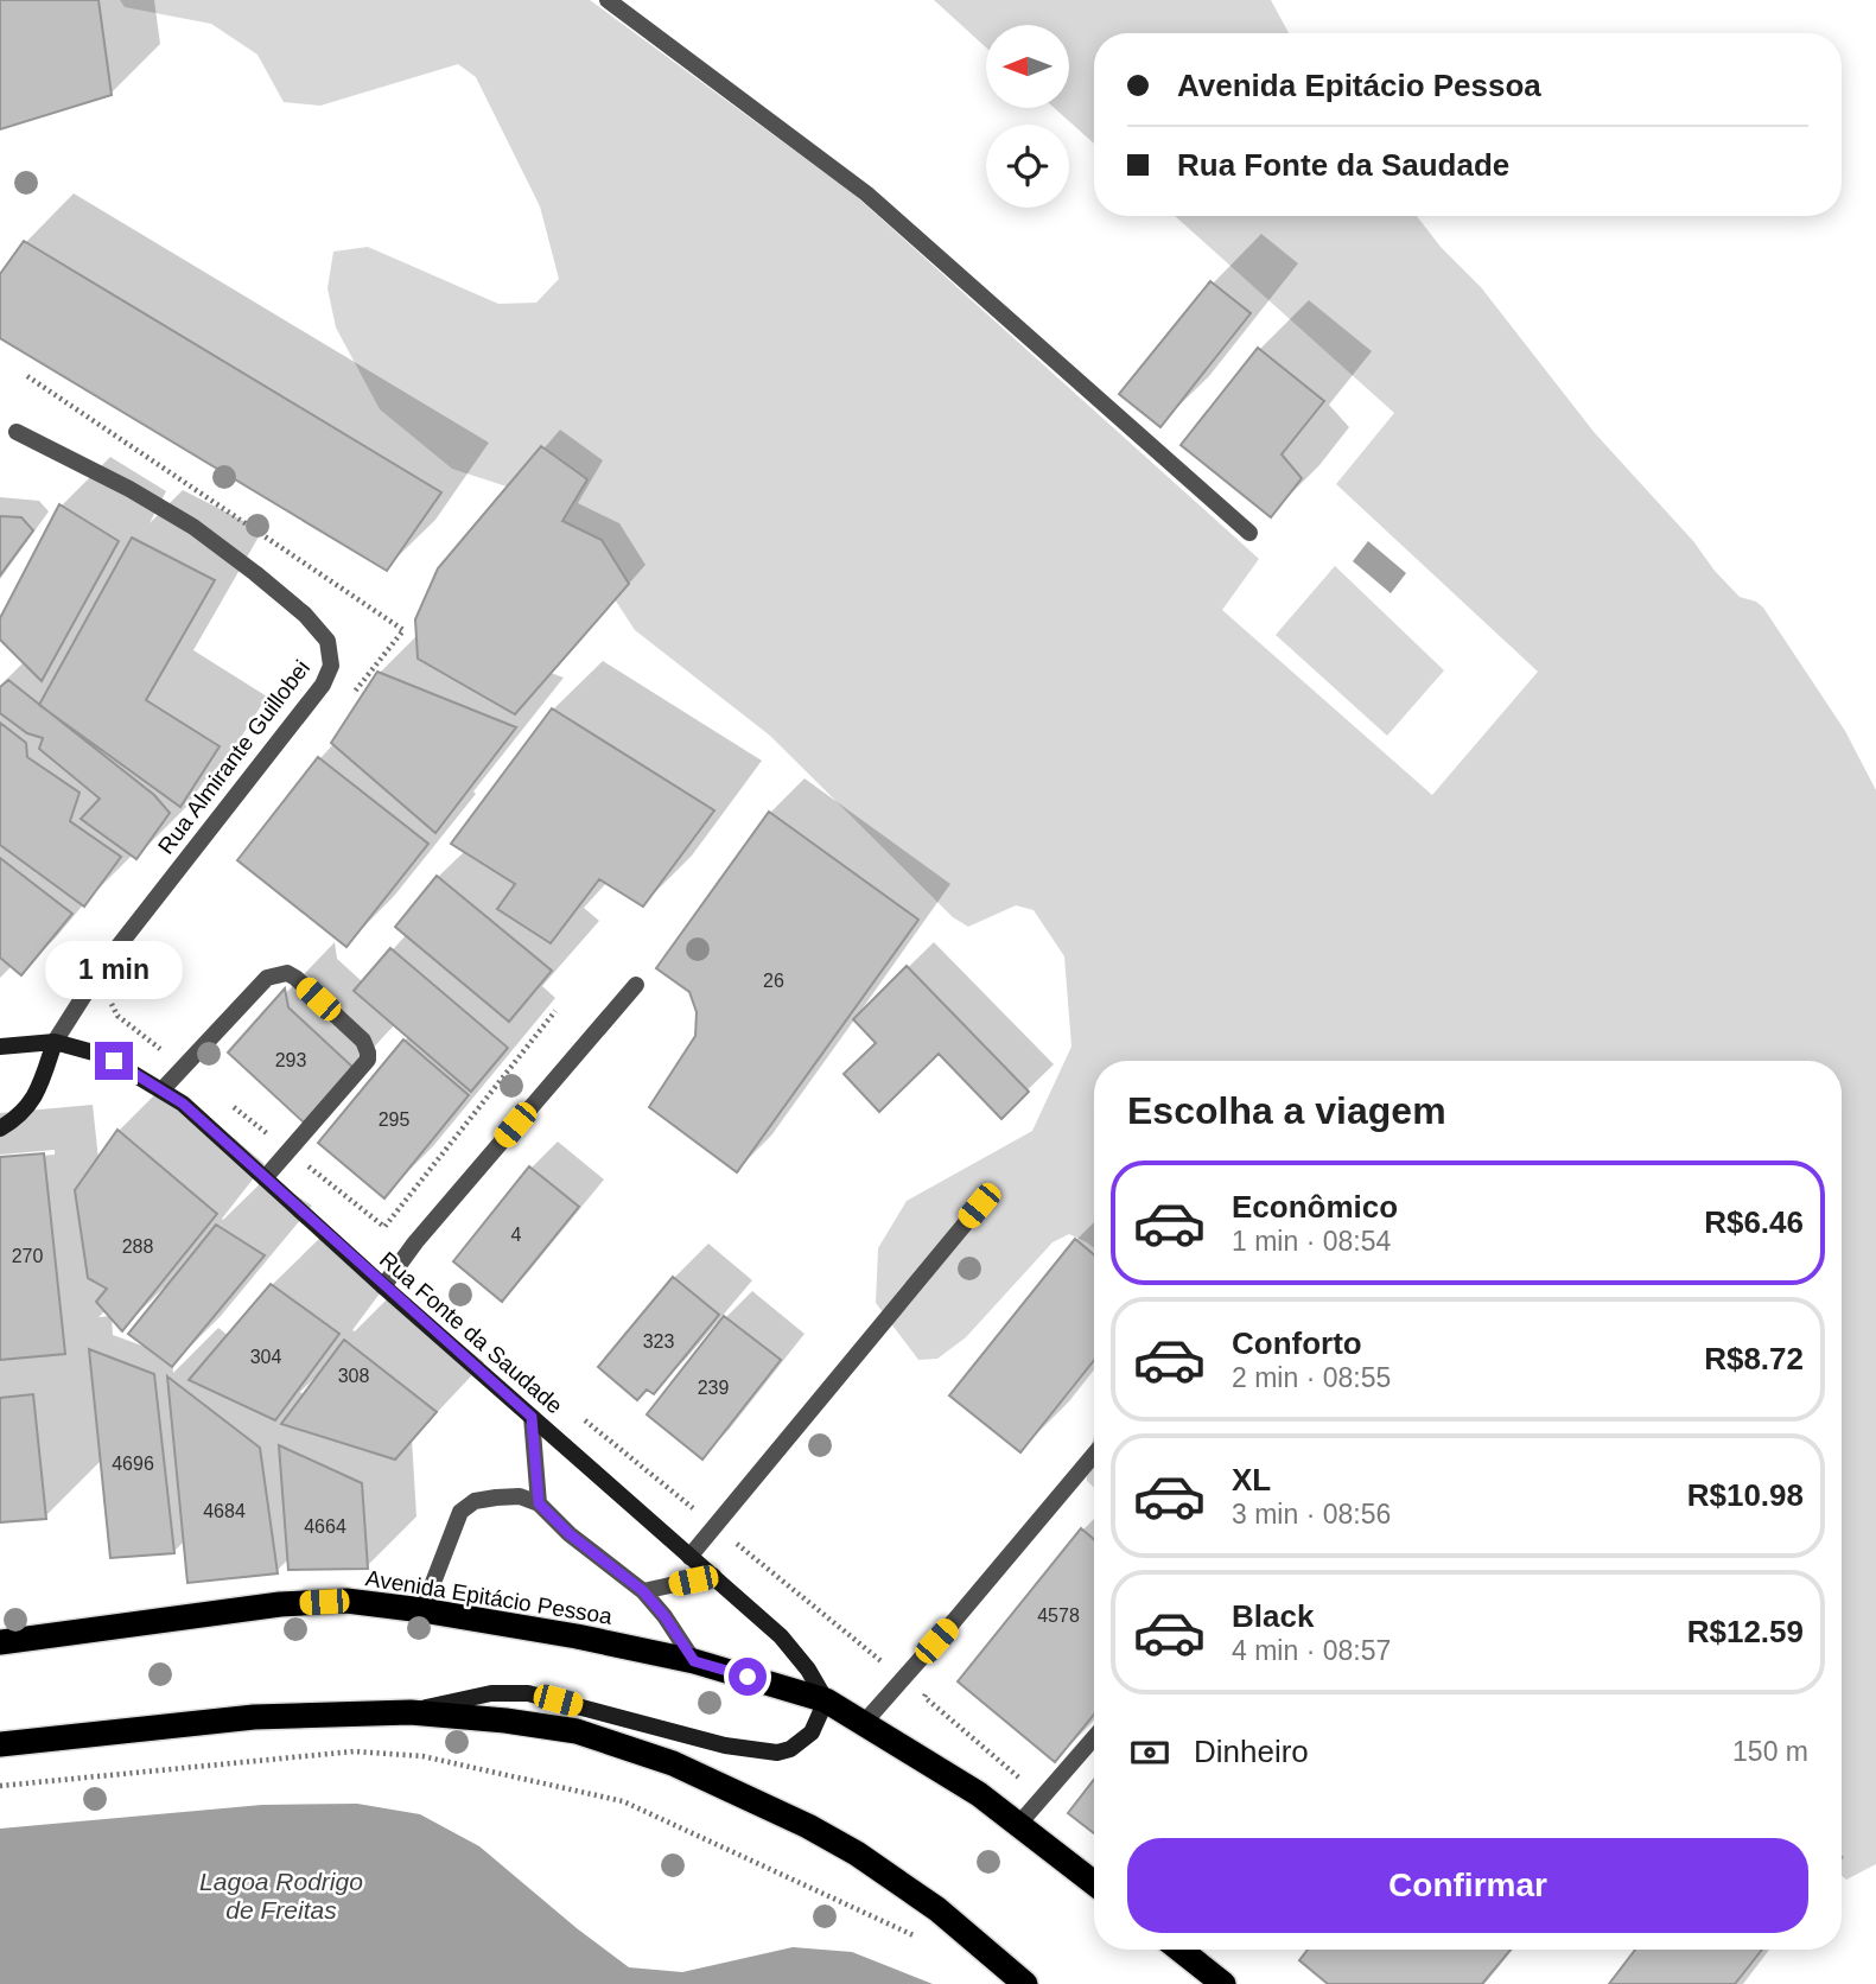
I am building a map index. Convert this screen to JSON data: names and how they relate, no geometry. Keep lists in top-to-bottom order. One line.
{"streets":{"highway":["Avenida Epitácio Pessoa"],"street":["Rua Almirante Guillobei","Rua Fonte da Saudade"]},"crossings":[["Rua Almirante Guillobei","Rua Fonte da Saudade"],["Rua Fonte da Saudade","Avenida Epitácio Pessoa"]],"water":["Lagoa Rodrigo de Freitas"],"house_numbers":["26","293","295","4","288","270","323","304","308","239","4696","4684","4664","4578"],"north":"left","page":{"banner":["Avenida Epitácio Pessoa","Rua Fonte da Saudade"],"bubble":"1 min","heading":"Escolha a viagem","list":[{"name":"Econômico","note":"1 min · 08:54","value":"R$6.46"},{"name":"Conforto","note":"2 min · 08:55","value":"R$8.72"},{"name":"XL","note":"3 min · 08:56","value":"R$10.98"},{"name":"Black","note":"4 min · 08:57","value":"R$12.59"}],"pay":["Dinheiro","150 m"],"buttons":"Confirmar"}}
